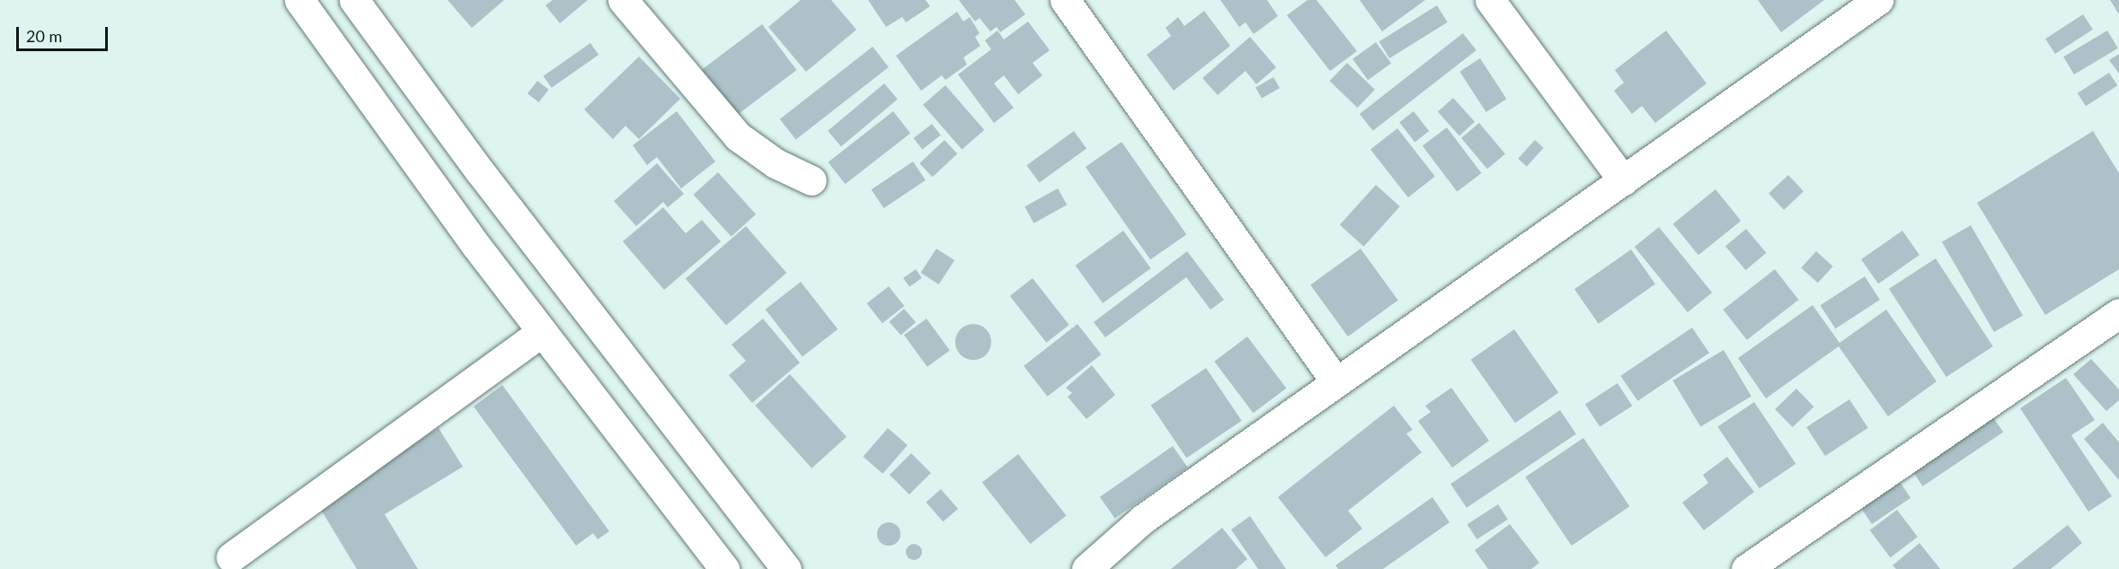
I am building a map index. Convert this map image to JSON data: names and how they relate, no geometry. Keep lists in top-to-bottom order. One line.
{"scale_bar":"20 m"}
